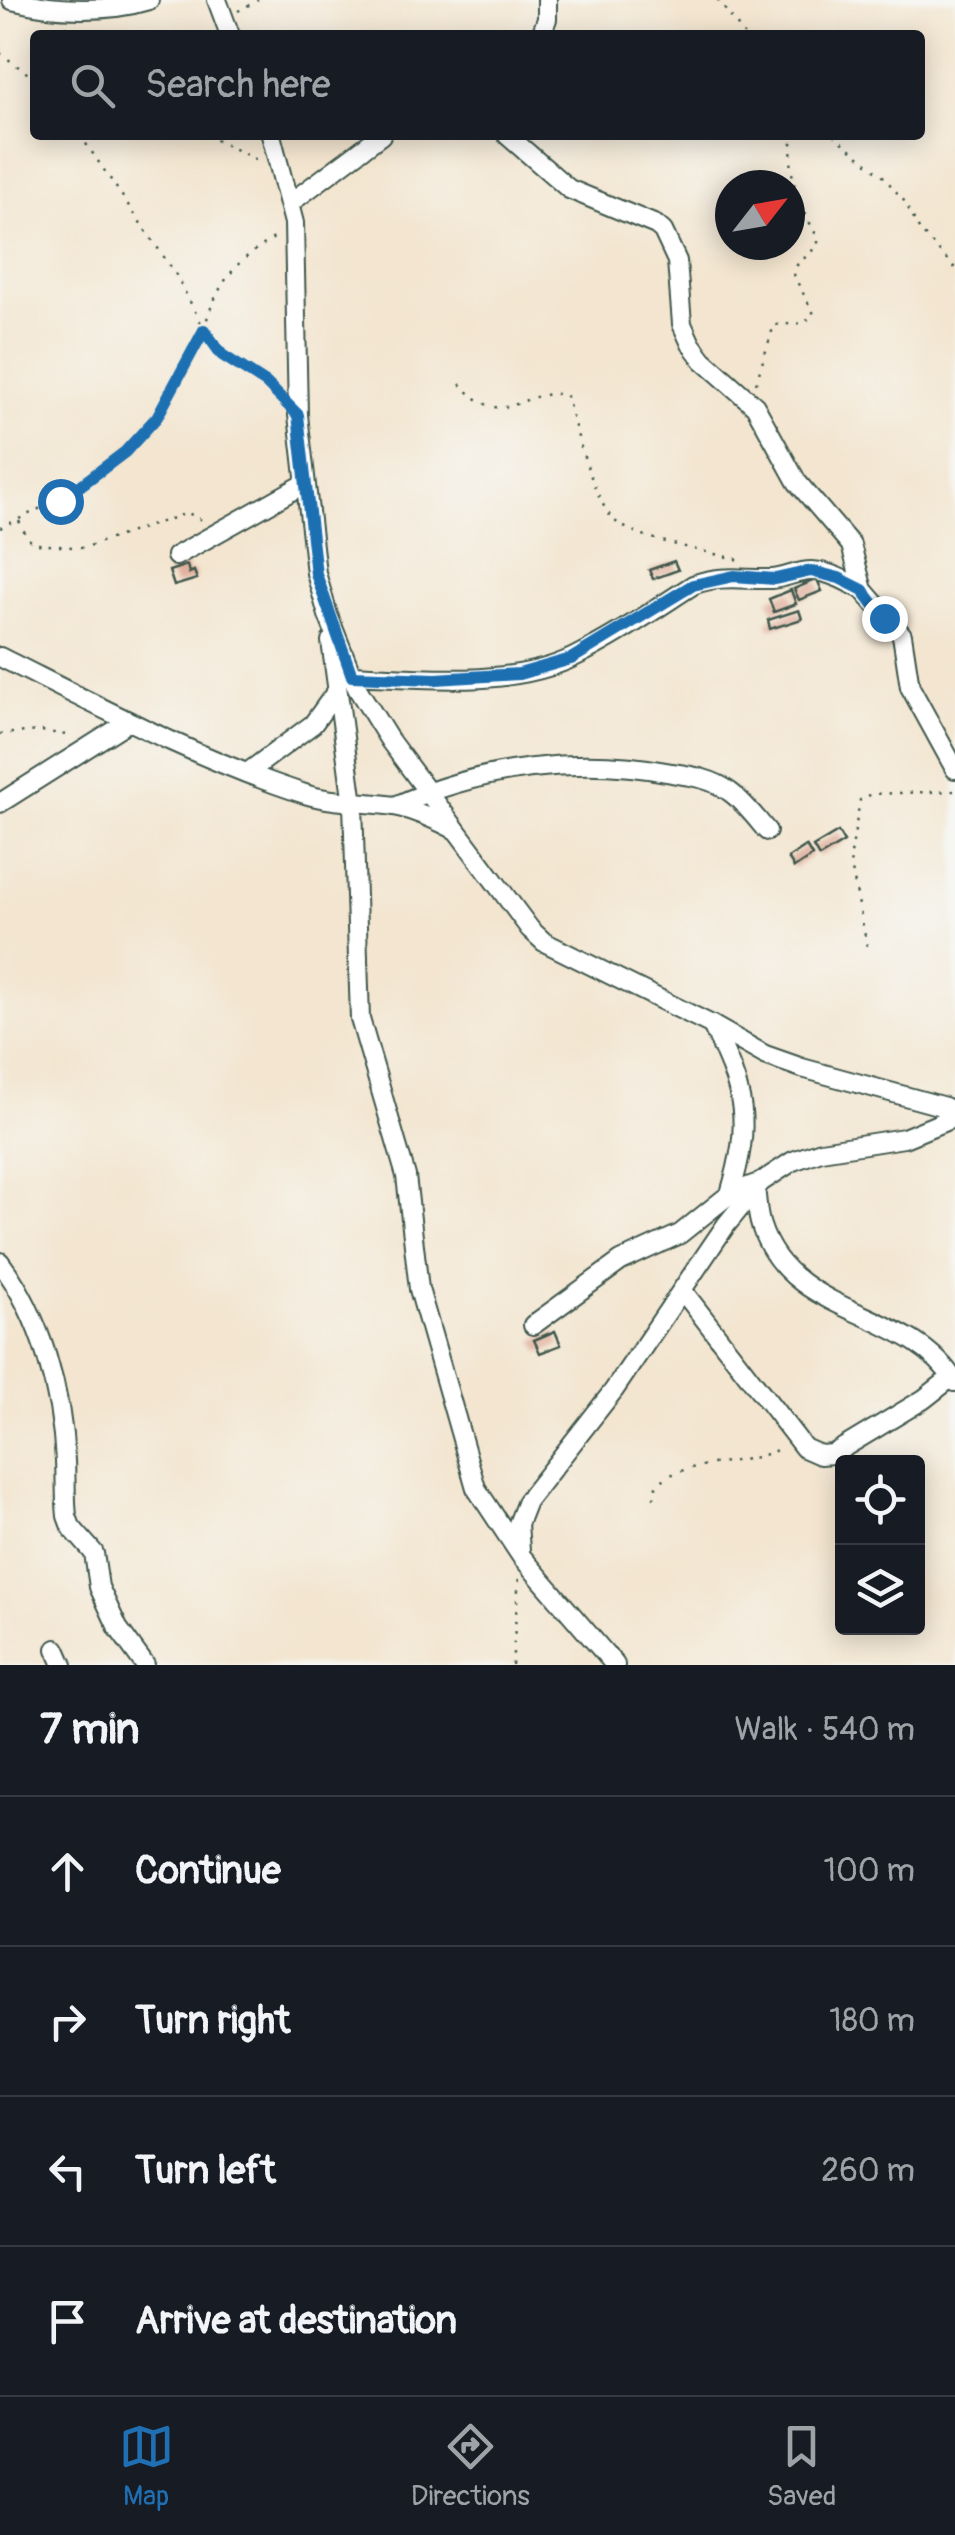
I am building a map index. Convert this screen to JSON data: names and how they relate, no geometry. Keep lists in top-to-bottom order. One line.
{"north":"top right","page":{"search":"Search here","heading":["7 min","Walk · 540 m"],"list":[["Continue","100 m"],["Turn right","180 m"],["Turn left","260 m"],"Arrive at destination"],"nav":["Map","Directions","Saved"]}}
